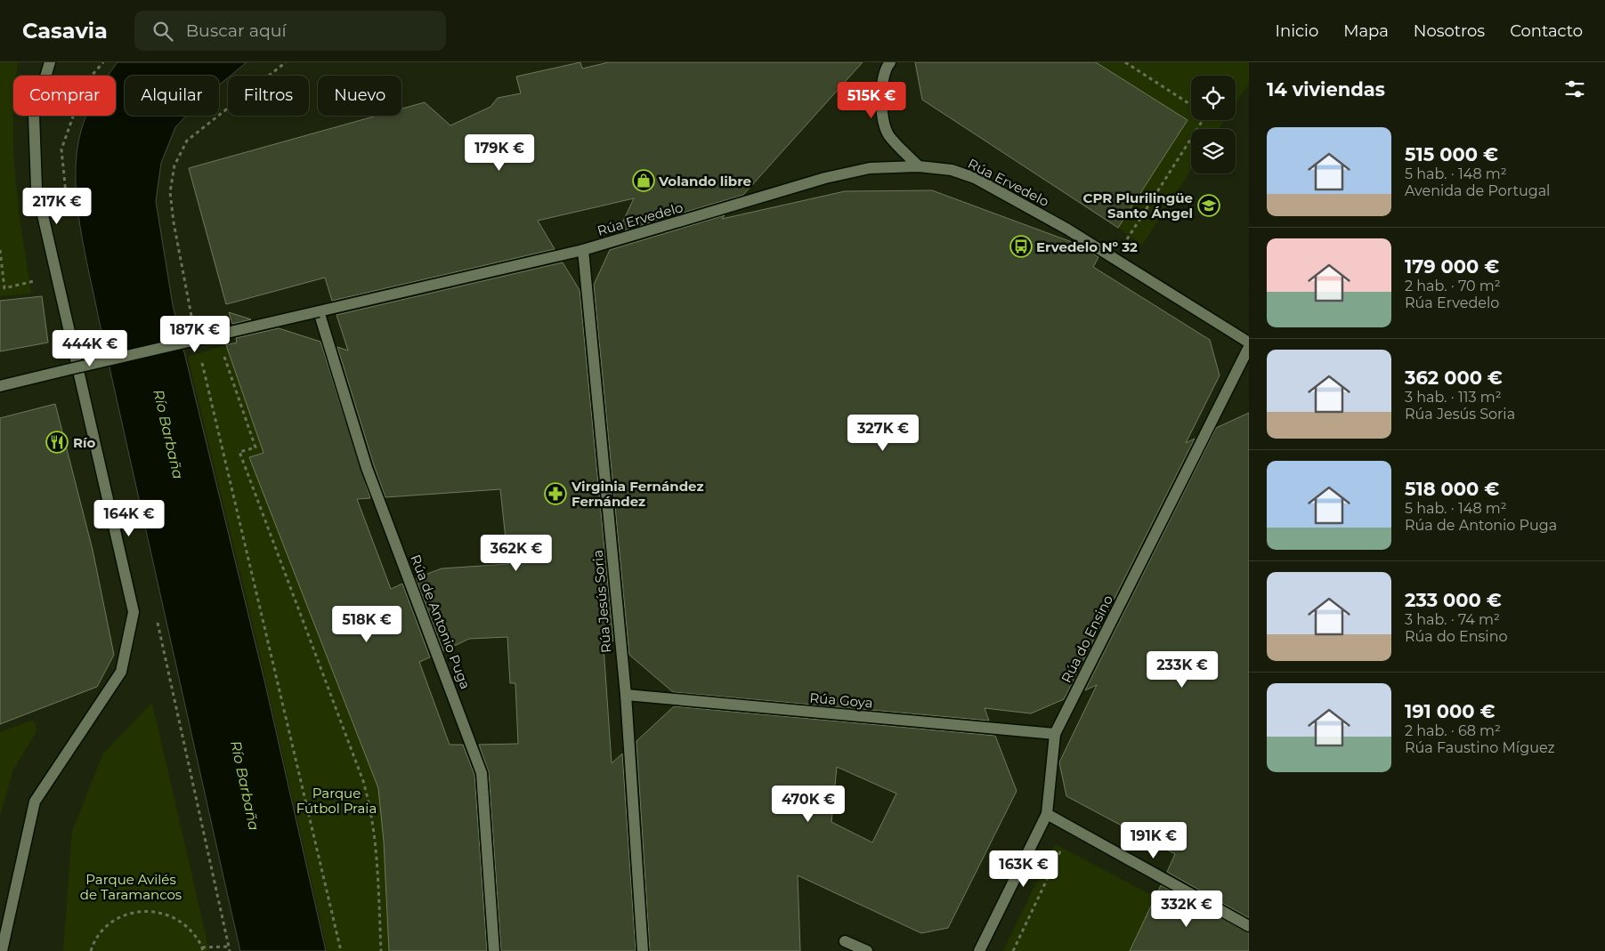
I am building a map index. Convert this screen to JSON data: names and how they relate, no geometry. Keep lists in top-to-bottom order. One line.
{"streets":{"street":["Rúa Ervedelo","Rúa Jesús Soria","Rúa de Antonio Puga","Rúa do Ensino","Rúa Goya"]},"crossings":[["Rúa Ervedelo","Rúa Jesús Soria"],["Rúa Ervedelo","Rúa de Antonio Puga"],["Rúa Jesús Soria","Rúa Goya"],["Rúa do Ensino","Rúa Goya"]],"water":["Río Barbaña"],"parks":["Parque Fútbol Praia","Parque Avilés de Taramancos"],"places":{"shop":["Volando libre"],"school or university":["CPR Plurilingüe Santo Ángel"],"bus stop":["Ervedelo Nº 32"],"restaurant":["Río"],"pharmacy":["Virginia Fernández Fernández"]},"page":{"header":"Casavia","search":"Buscar aquí","nav":["Inicio","Mapa","Nosotros","Contacto"],"heading":"14 viviendas","chip":["Comprar","Alquilar","Filtros","Nuevo"],"price":["515K €","179K €","217K €","187K €","444K €","327K €","164K €","362K €","518K €","233K €","470K €","191K €","163K €","332K €"],"list":[{"name":"515 000 €","note":"5 hab. · 148 m² · Avenida de Portugal"},{"name":"179 000 €","note":"2 hab. · 70 m² · Rúa Ervedelo"},{"name":"362 000 €","note":"3 hab. · 113 m² · Rúa Jesús Soria"},{"name":"518 000 €","note":"5 hab. · 148 m² · Rúa de Antonio Puga"},{"name":"233 000 €","note":"3 hab. · 74 m² · Rúa do Ensino"},{"name":"191 000 €","note":"2 hab. · 68 m² · Rúa Faustino Míguez"}]}}
